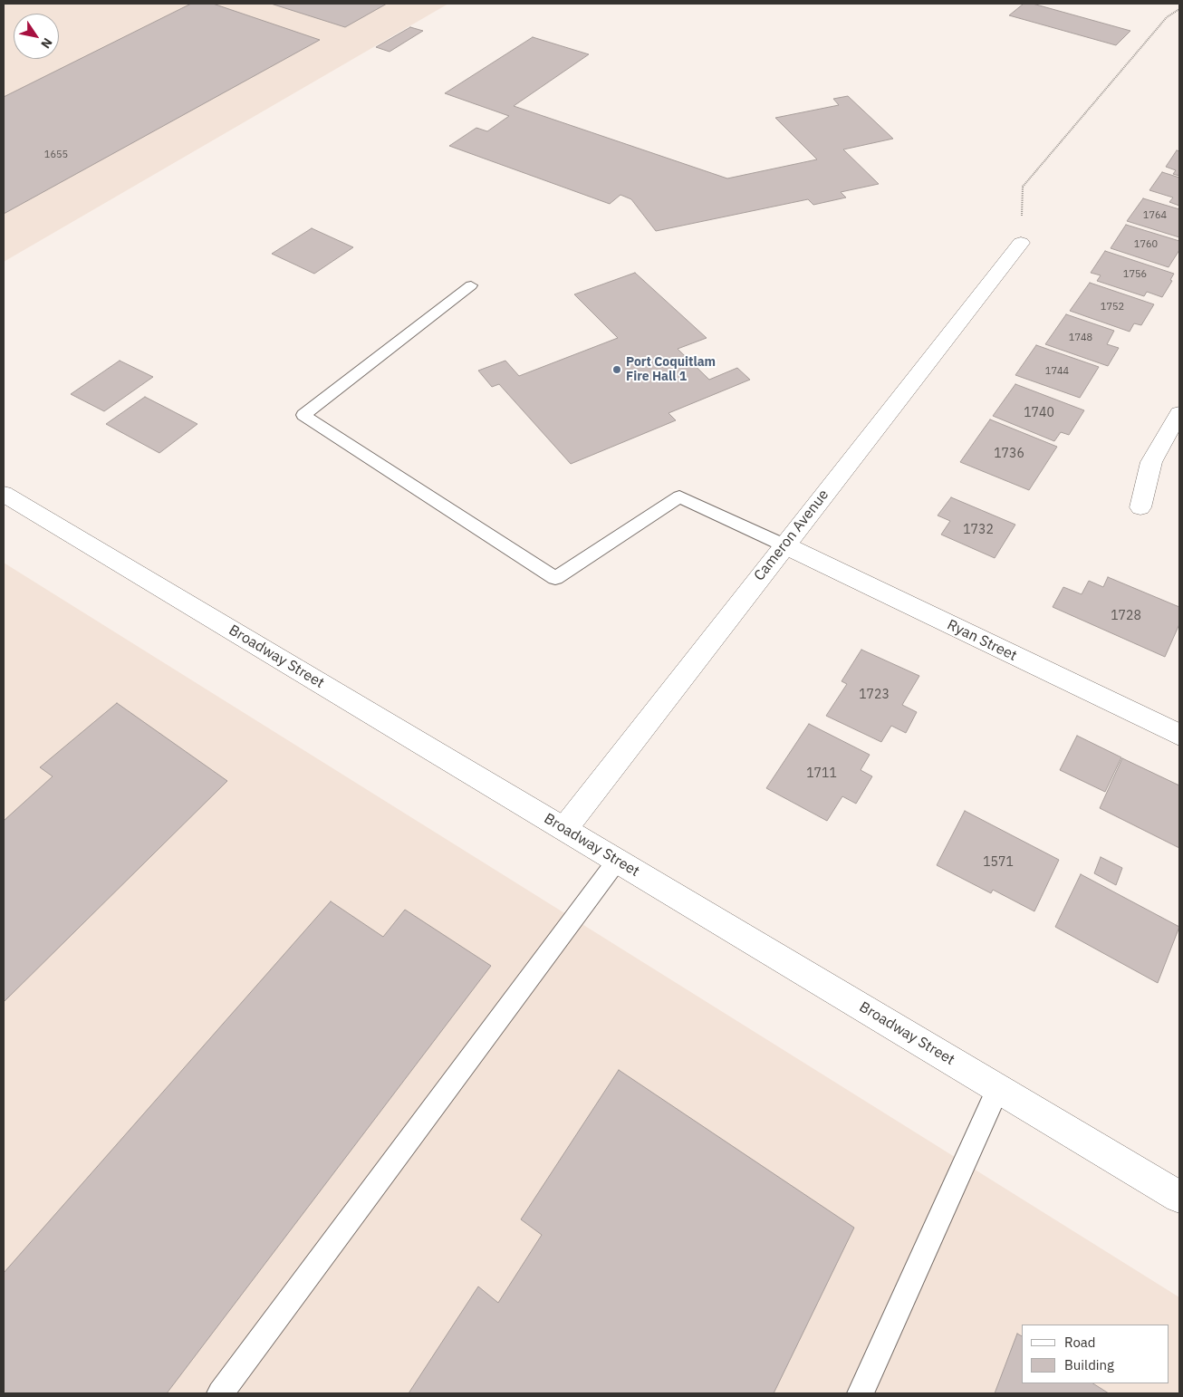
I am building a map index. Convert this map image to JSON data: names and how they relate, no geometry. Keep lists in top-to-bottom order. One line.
{"streets":{"street":["Cameron Avenue","Ryan Street","Broadway Street"]},"crossings":[["Cameron Avenue","Ryan Street"],["Cameron Avenue","Broadway Street"]],"places":["Port Coquitlam Fire Hall 1"],"house_numbers":["1655","1764","1760","1756","1752","1748","1744","1740","1736","1732","1728","1723","1711","1571"],"legend":["Road","Building"],"north":"bottom right"}
